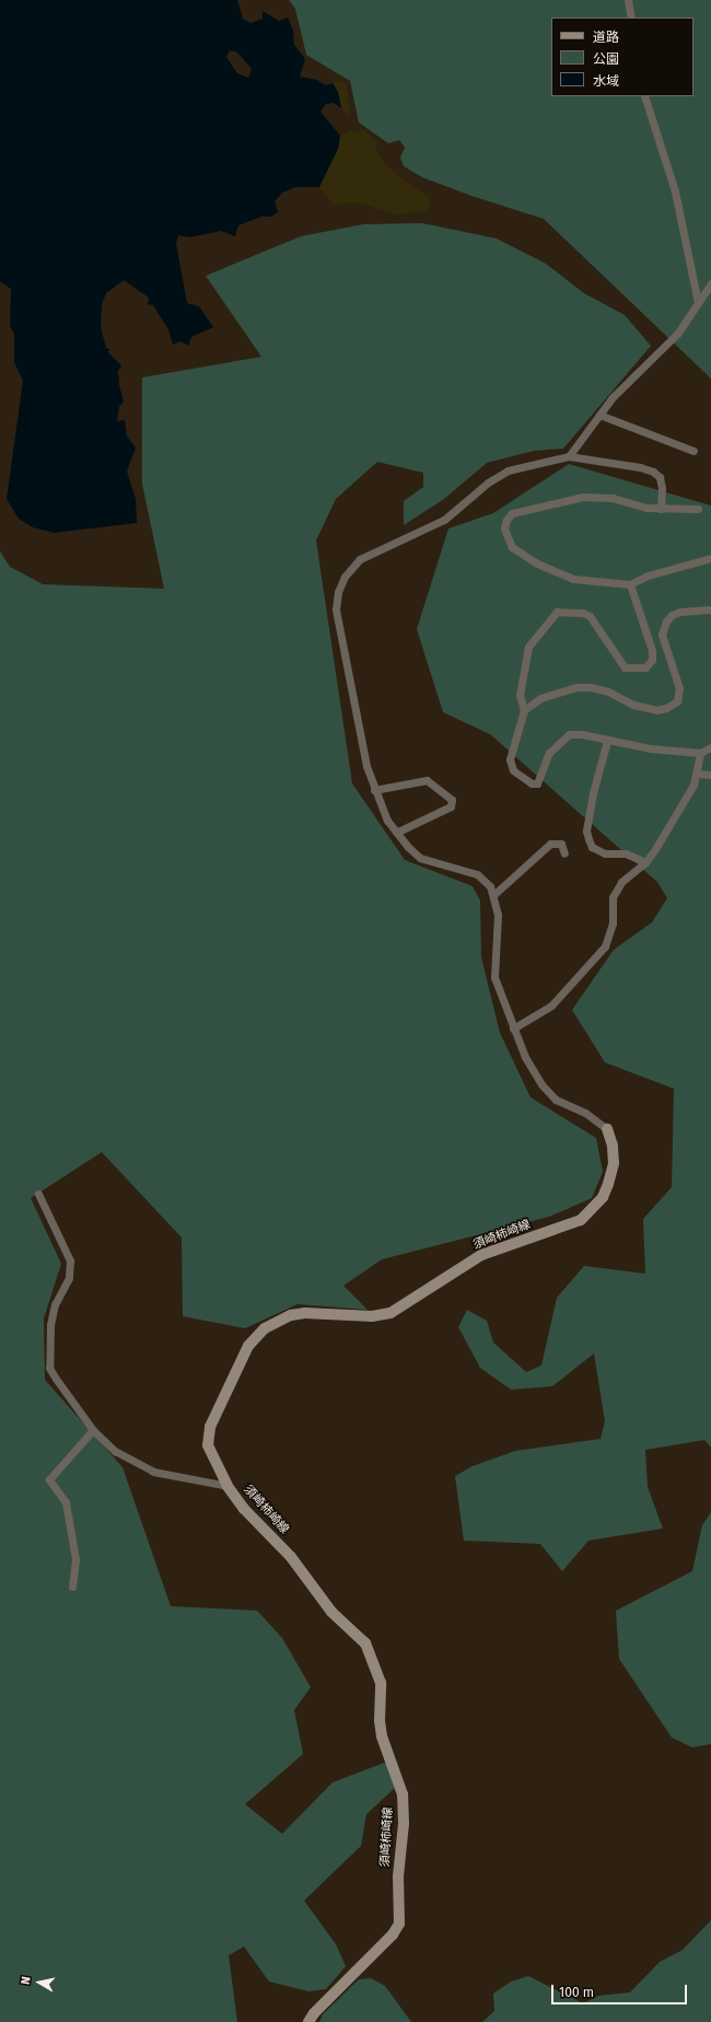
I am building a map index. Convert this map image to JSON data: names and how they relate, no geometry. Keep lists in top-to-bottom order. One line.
{"streets":{"main road":["須崎柿崎線"]},"legend":["道路","公園","水域"],"scale_bar":"100 m","north":"left"}
